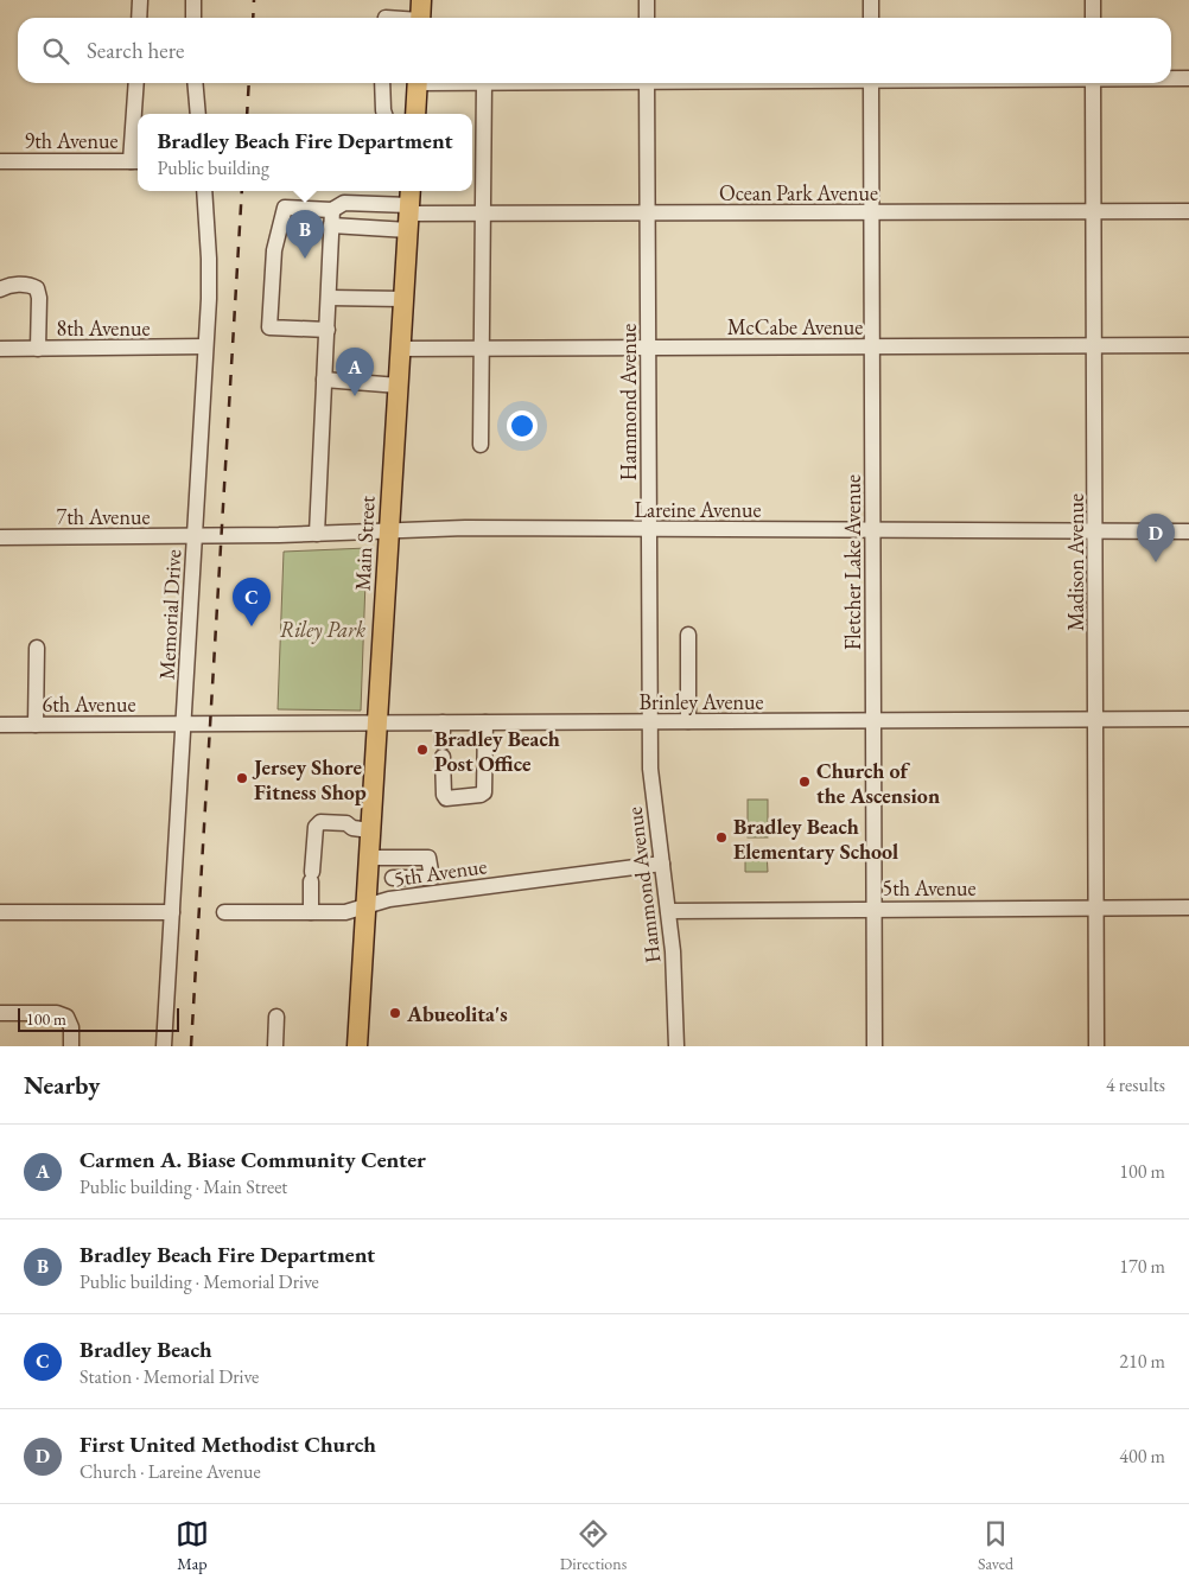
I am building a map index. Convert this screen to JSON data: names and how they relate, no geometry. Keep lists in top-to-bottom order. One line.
{"streets":{"main road":["Main Street"],"street":["9th Avenue","Ocean Park Avenue","McCabe Avenue","8th Avenue","Hammond Avenue","Lareine Avenue","7th Avenue","Fletcher Lake Avenue","Madison Avenue","Memorial Drive","Brinley Avenue","6th Avenue","5th Avenue"]},"crossings":[["Ocean Park Avenue","Hammond Avenue"],["Ocean Park Avenue","Main Street"],["Ocean Park Avenue","Fletcher Lake Avenue"],["Ocean Park Avenue","Madison Avenue"],["McCabe Avenue","Hammond Avenue"],["McCabe Avenue","Main Street"],["McCabe Avenue","Fletcher Lake Avenue"],["McCabe Avenue","Madison Avenue"],["8th Avenue","Memorial Drive"],["Hammond Avenue","Lareine Avenue"],["Hammond Avenue","Brinley Avenue"],["Hammond Avenue","5th Avenue"],["Lareine Avenue","7th Avenue"],["Lareine Avenue","Main Street"],["Lareine Avenue","Fletcher Lake Avenue"],["Lareine Avenue","Madison Avenue"],["Lareine Avenue","Memorial Drive"],["7th Avenue","Memorial Drive"],["Main Street","Brinley Avenue"],["Main Street","5th Avenue"],["Fletcher Lake Avenue","Brinley Avenue"],["Fletcher Lake Avenue","5th Avenue"],["Madison Avenue","Brinley Avenue"],["Madison Avenue","5th Avenue"],["Memorial Drive","6th Avenue"],["Brinley Avenue","6th Avenue"]],"parks":["Riley Park"],"places":["Bradley Beach Post Office","Jersey Shore Fitness Shop","Church of the Ascension","Bradley Beach Elementary School","Abueolita's"],"scale_bar":"100 m","page":{"search":"Search here","popup":["Bradley Beach Fire Department","Public building"],"pins":["B","A","D","C"],"scale":"100 m","heading":["Nearby","4 results"],"list":[{"mark":"A","name":"Carmen A. Biase Community Center","note":"Public building · Main Street","value":"100 m"},{"mark":"B","name":"Bradley Beach Fire Department","note":"Public building · Memorial Drive","value":"170 m"},{"mark":"C","name":"Bradley Beach","note":"Station · Memorial Drive","value":"210 m"},{"mark":"D","name":"First United Methodist Church","note":"Church · Lareine Avenue","value":"400 m"}],"nav":["Map","Directions","Saved"]}}
